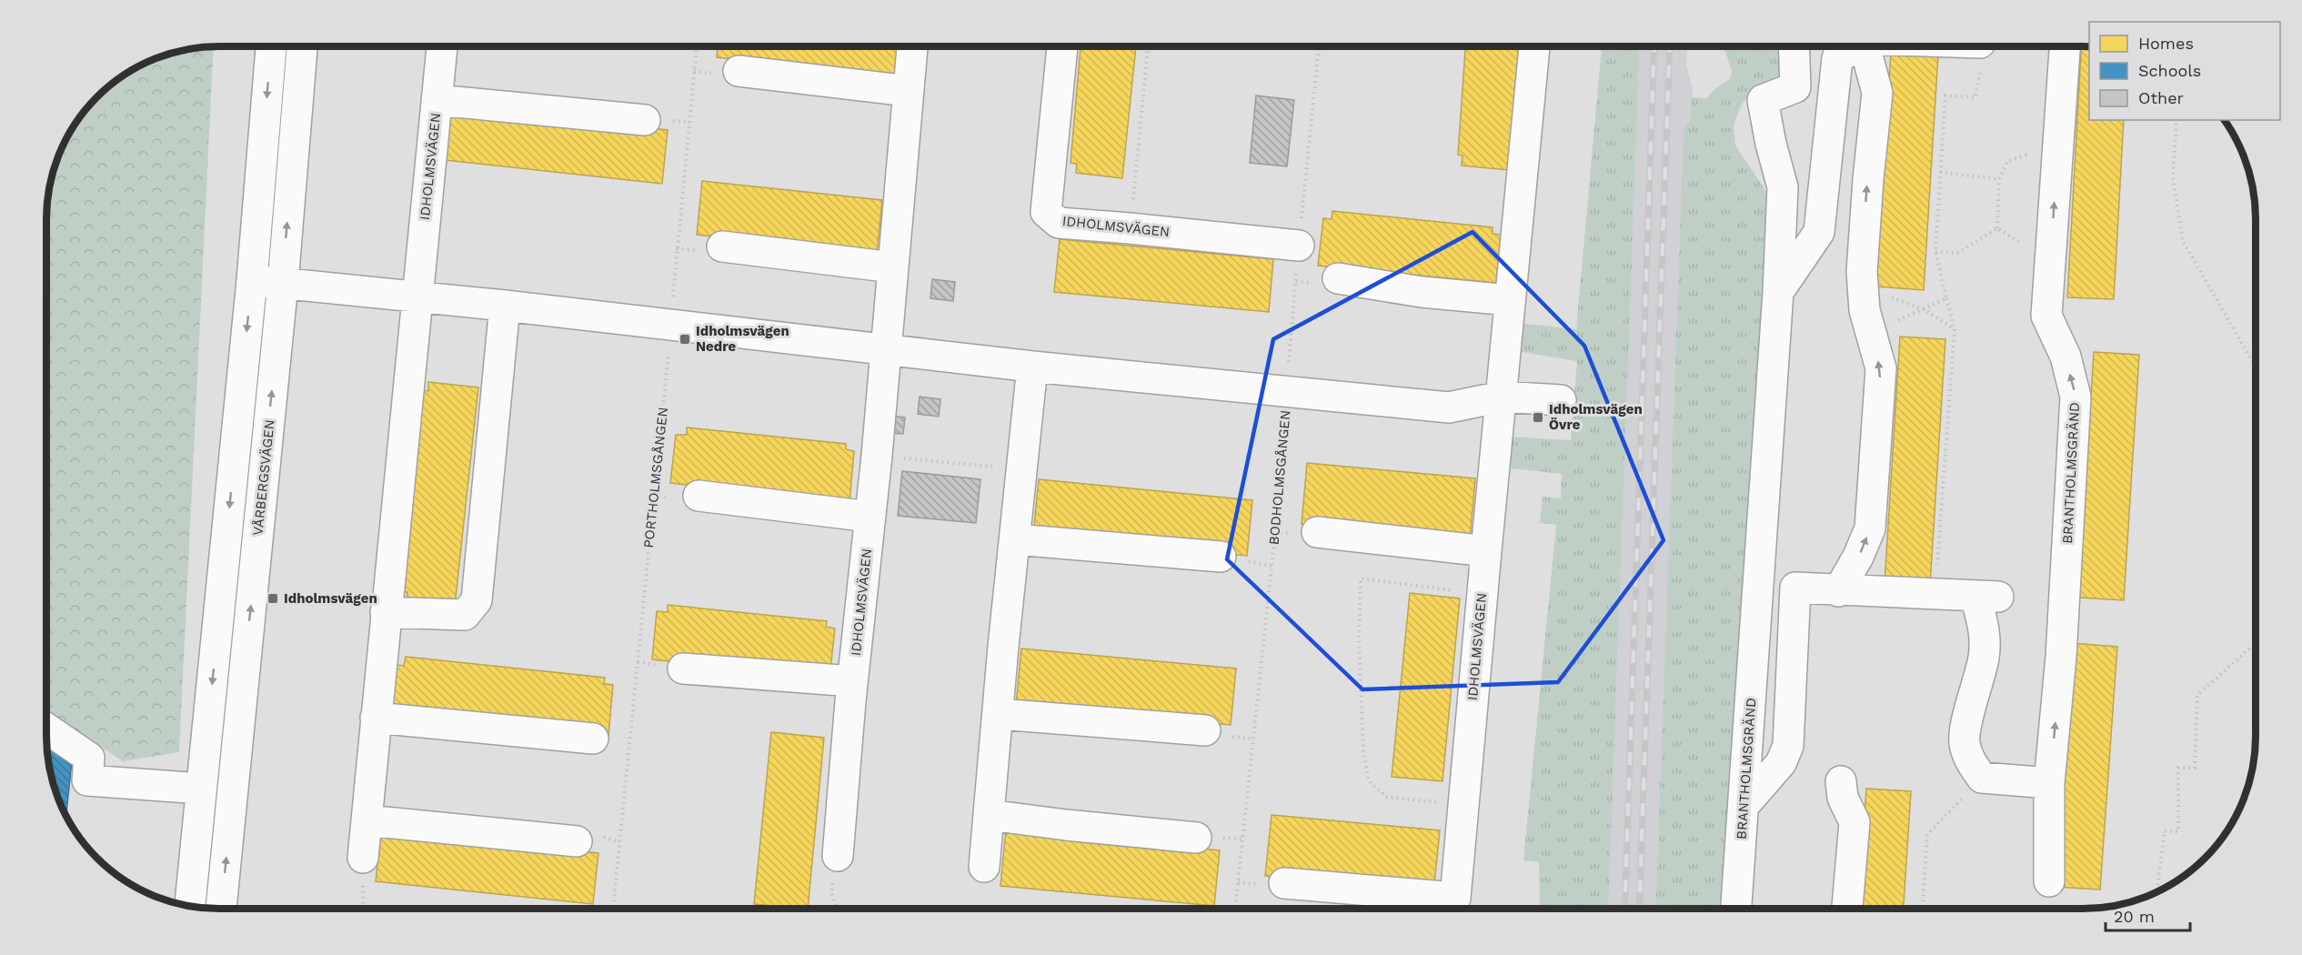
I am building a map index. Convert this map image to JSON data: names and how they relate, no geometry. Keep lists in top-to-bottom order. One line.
{"streets":{"street":["IDHOLMSVÄGEN","BRANTHOLMSGRÄND","VÅRBERGSVÄGEN"],"path":["PORTHOLMSGÅNGEN","BODHOLMSGÅNGEN"]},"crossings":[["IDHOLMSVÄGEN","BODHOLMSGÅNGEN"]],"places":{"transit":["Idholmsvägen Nedre","Idholmsvägen Övre","Idholmsvägen"]},"legend":["Homes","Schools","Other"],"scale_bar":"20 m"}
